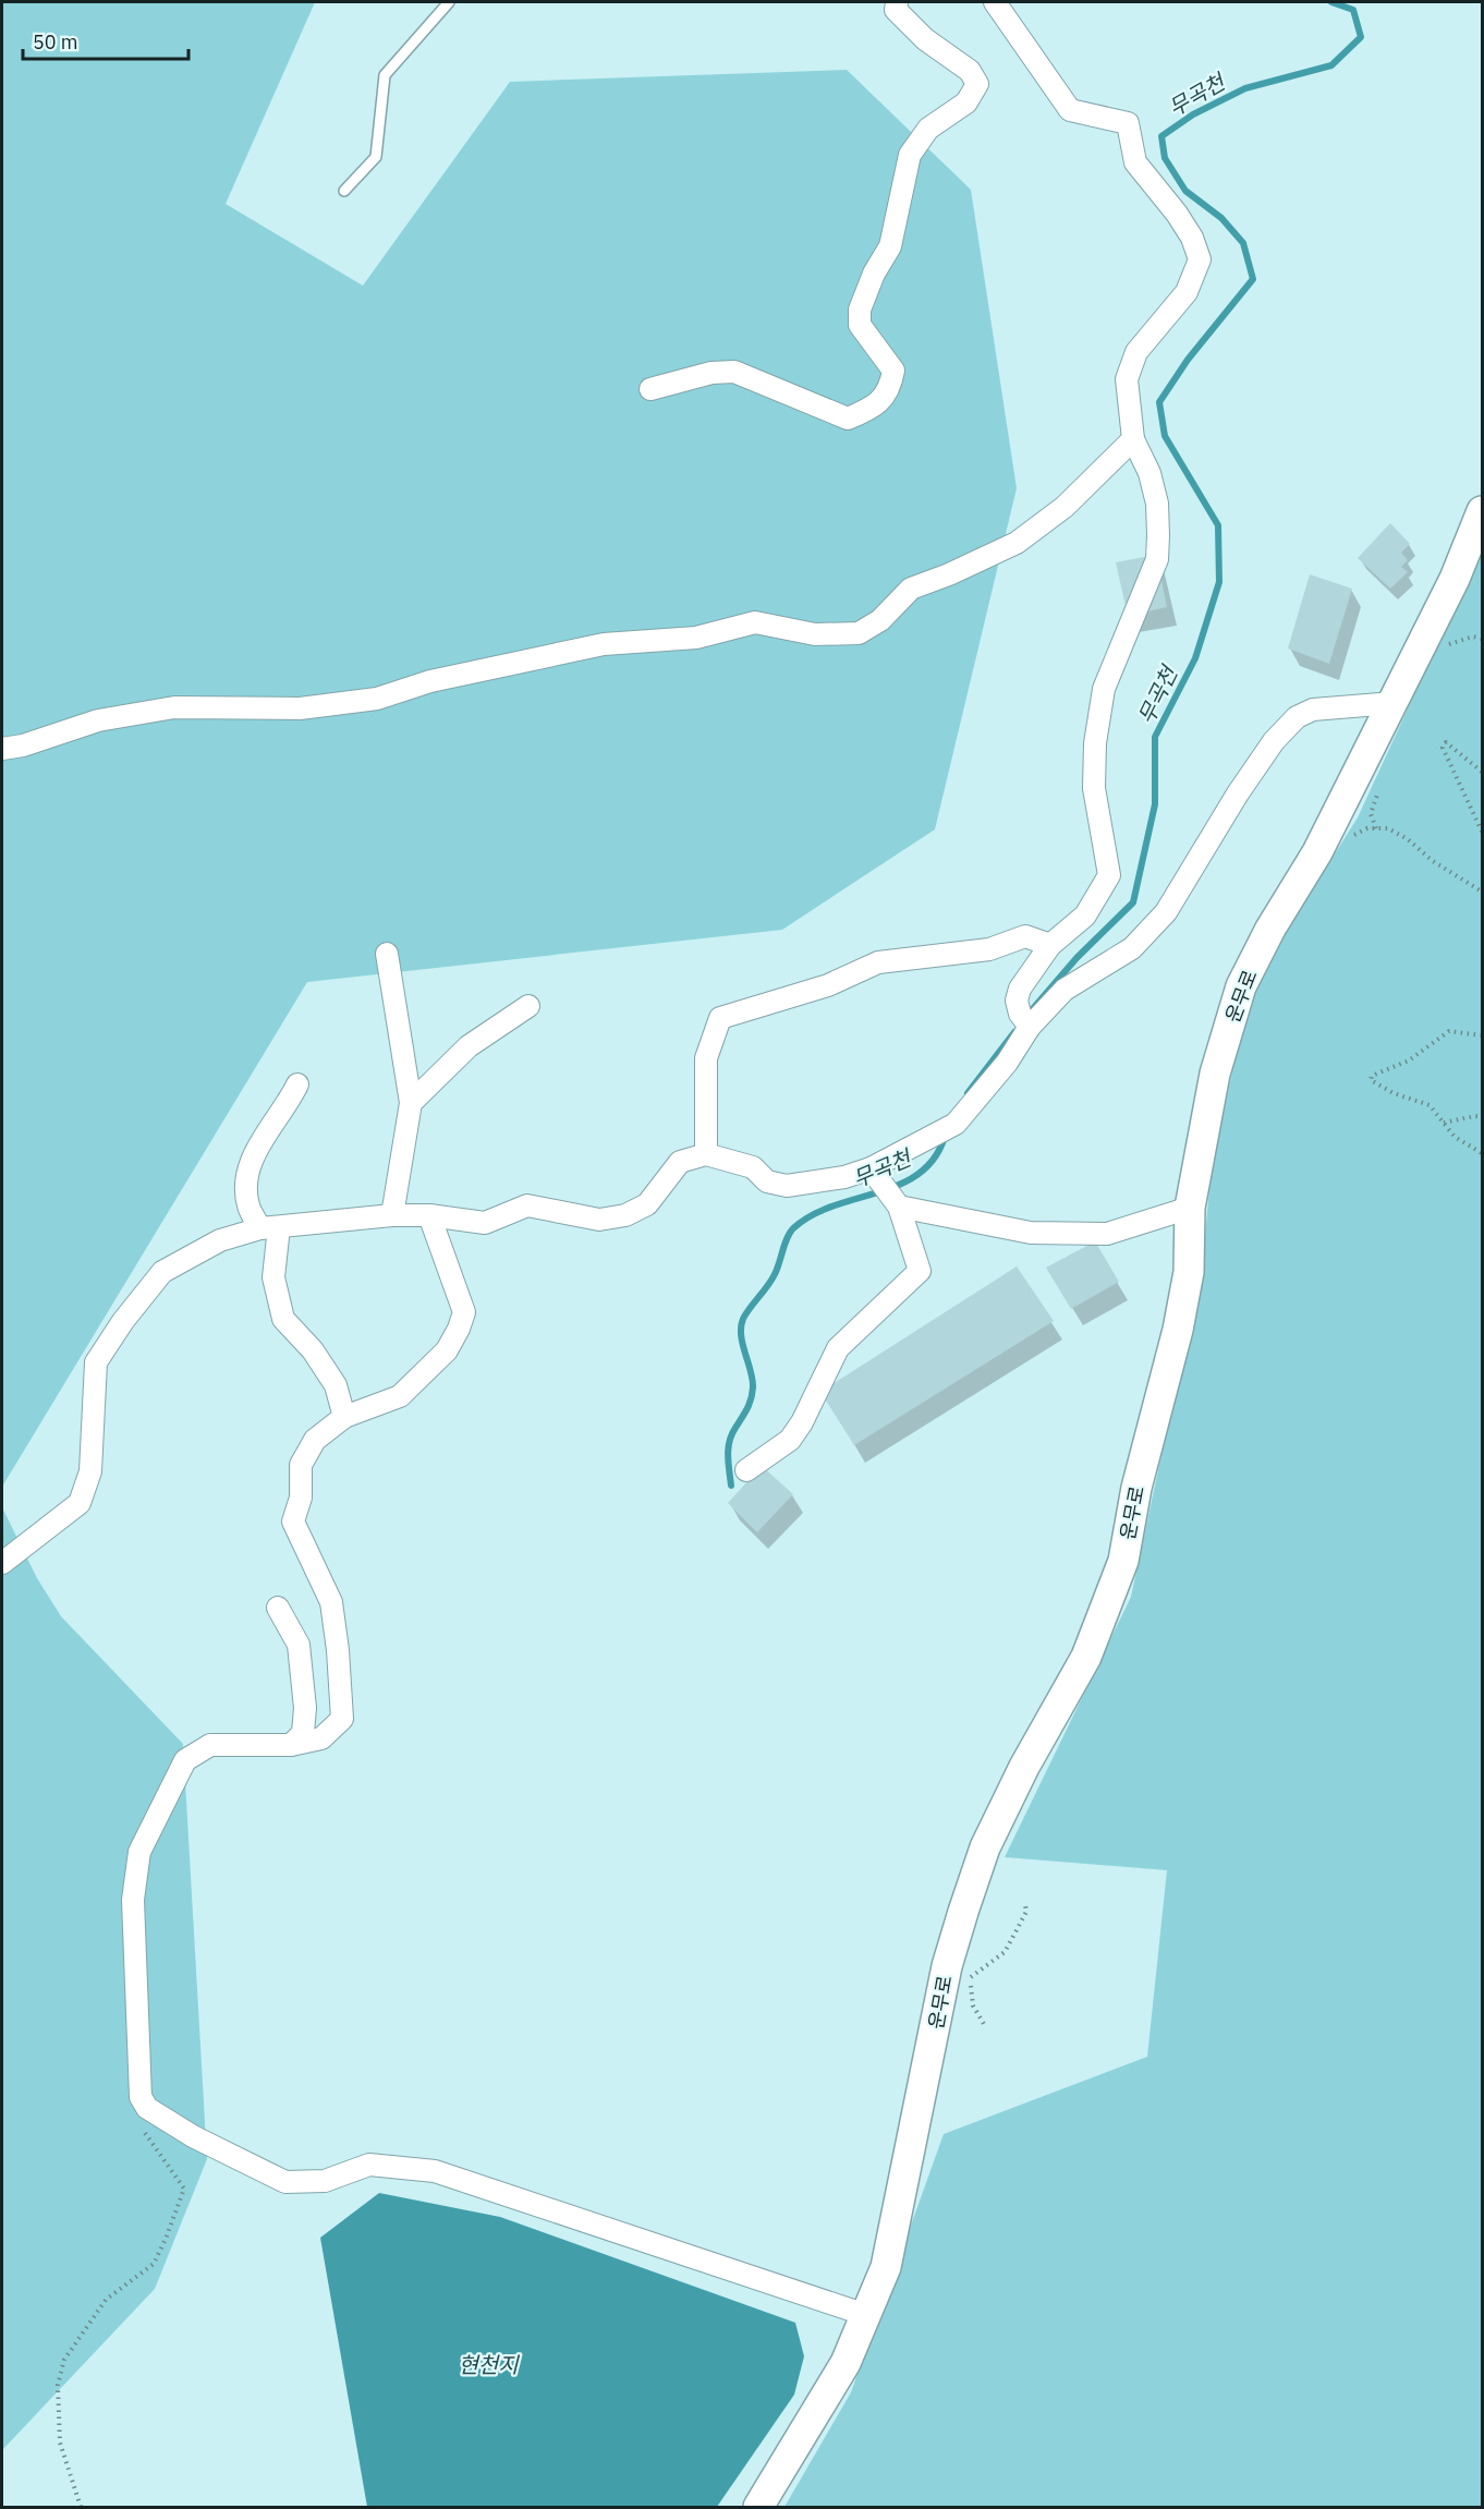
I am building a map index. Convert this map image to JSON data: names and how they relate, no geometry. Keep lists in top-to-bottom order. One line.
{"streets":{"street":["운무로"]},"water":["무곡천","현천지"],"scale_bar":"50 m"}
